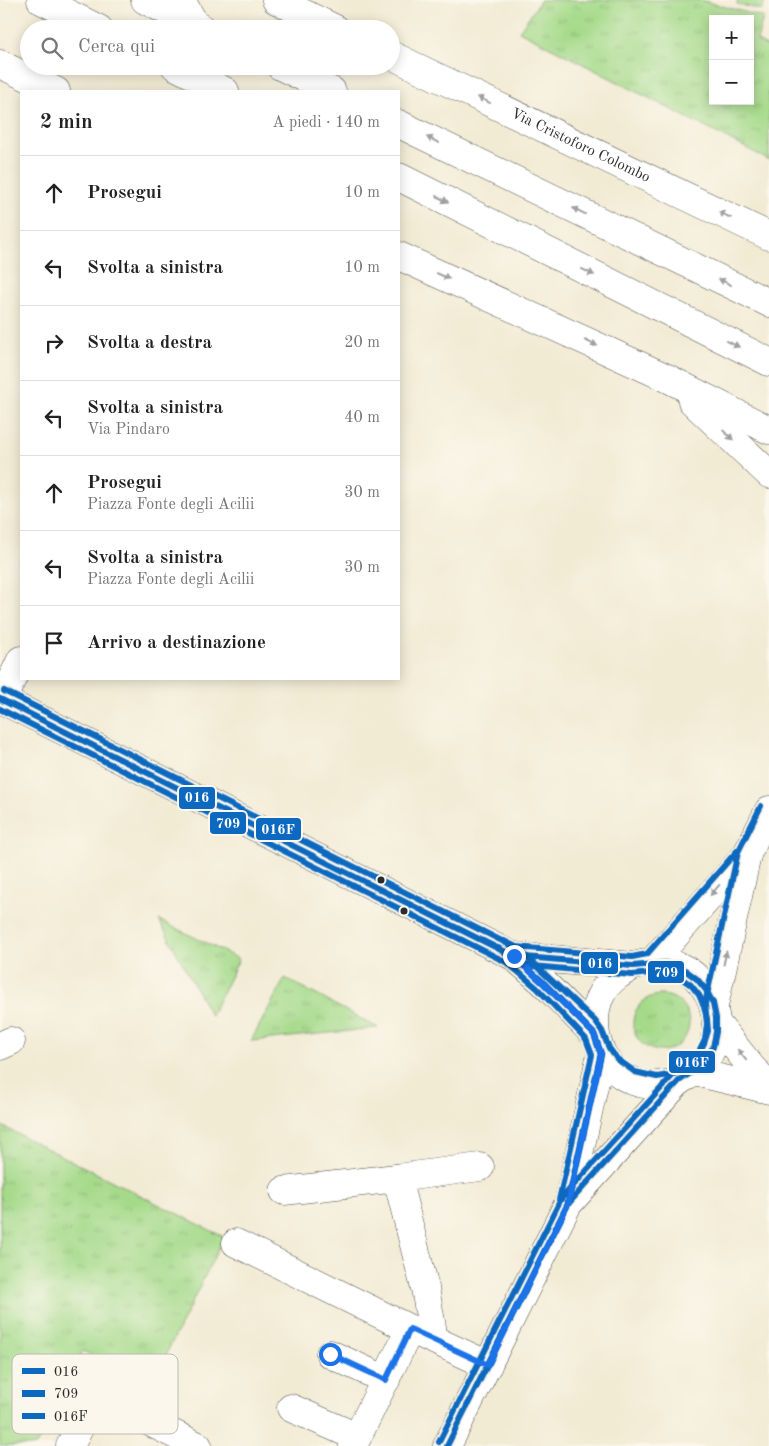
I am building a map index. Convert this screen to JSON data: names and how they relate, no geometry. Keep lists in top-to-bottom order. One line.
{"streets":{"street":["Via Cristoforo Colombo"]},"lines":["transit line 016F","transit line 016","transit line 709"],"legend":["016","709","016F"],"page":{"map_buttons":["+","−"],"search":"Cerca qui","heading":["2 min","A piedi · 140 m"],"list":[["Prosegui","10 m"],["Svolta a sinistra","10 m"],["Svolta a destra","20 m"],["Svolta a sinistra","Via Pindaro","40 m"],["Prosegui","Piazza Fonte degli Acilii","30 m"],["Svolta a sinistra","Piazza Fonte degli Acilii","30 m"],"Arrivo a destinazione"]}}
